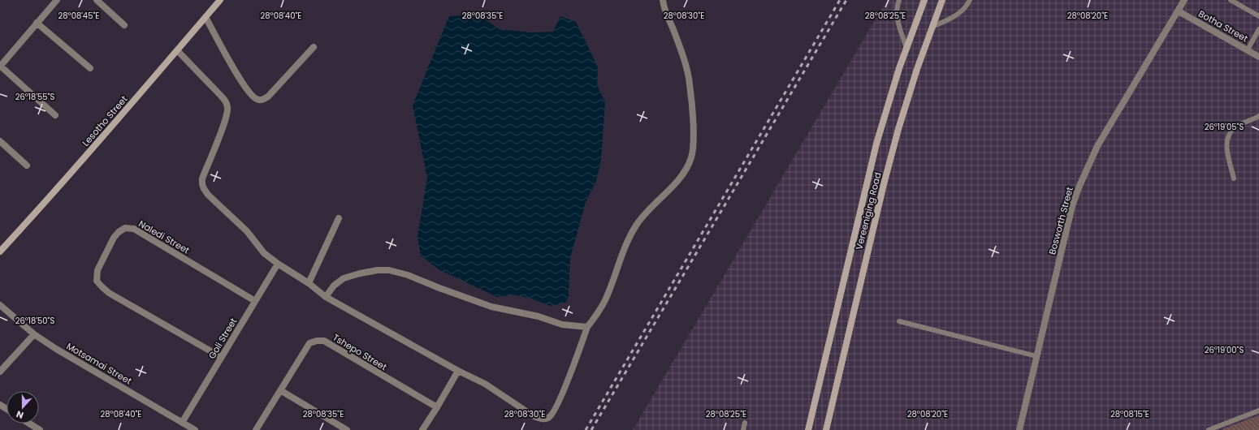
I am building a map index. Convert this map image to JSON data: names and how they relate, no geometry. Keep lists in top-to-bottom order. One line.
{"streets":{"main road":["Lesotho Street","Vereeniging Road"],"street":["Botha Street","Bosworth Street","Naledi Street","Goli Street","Tshepo Street","Motsamai Street"]},"crossings":[["Botha Street","Bosworth Street"],["Naledi Street","Goli Street"],["Goli Street","Motsamai Street"]],"north":"bottom","coordinates":["28°08'45\"E","28°08'40\"E","28°08'35\"E","28°08'30\"E","28°08'25\"E","28°08'20\"E","26°18'55\"S","26°19'05\"S","26°18'50\"S","26°19'00\"S","28°08'15\"E"]}
